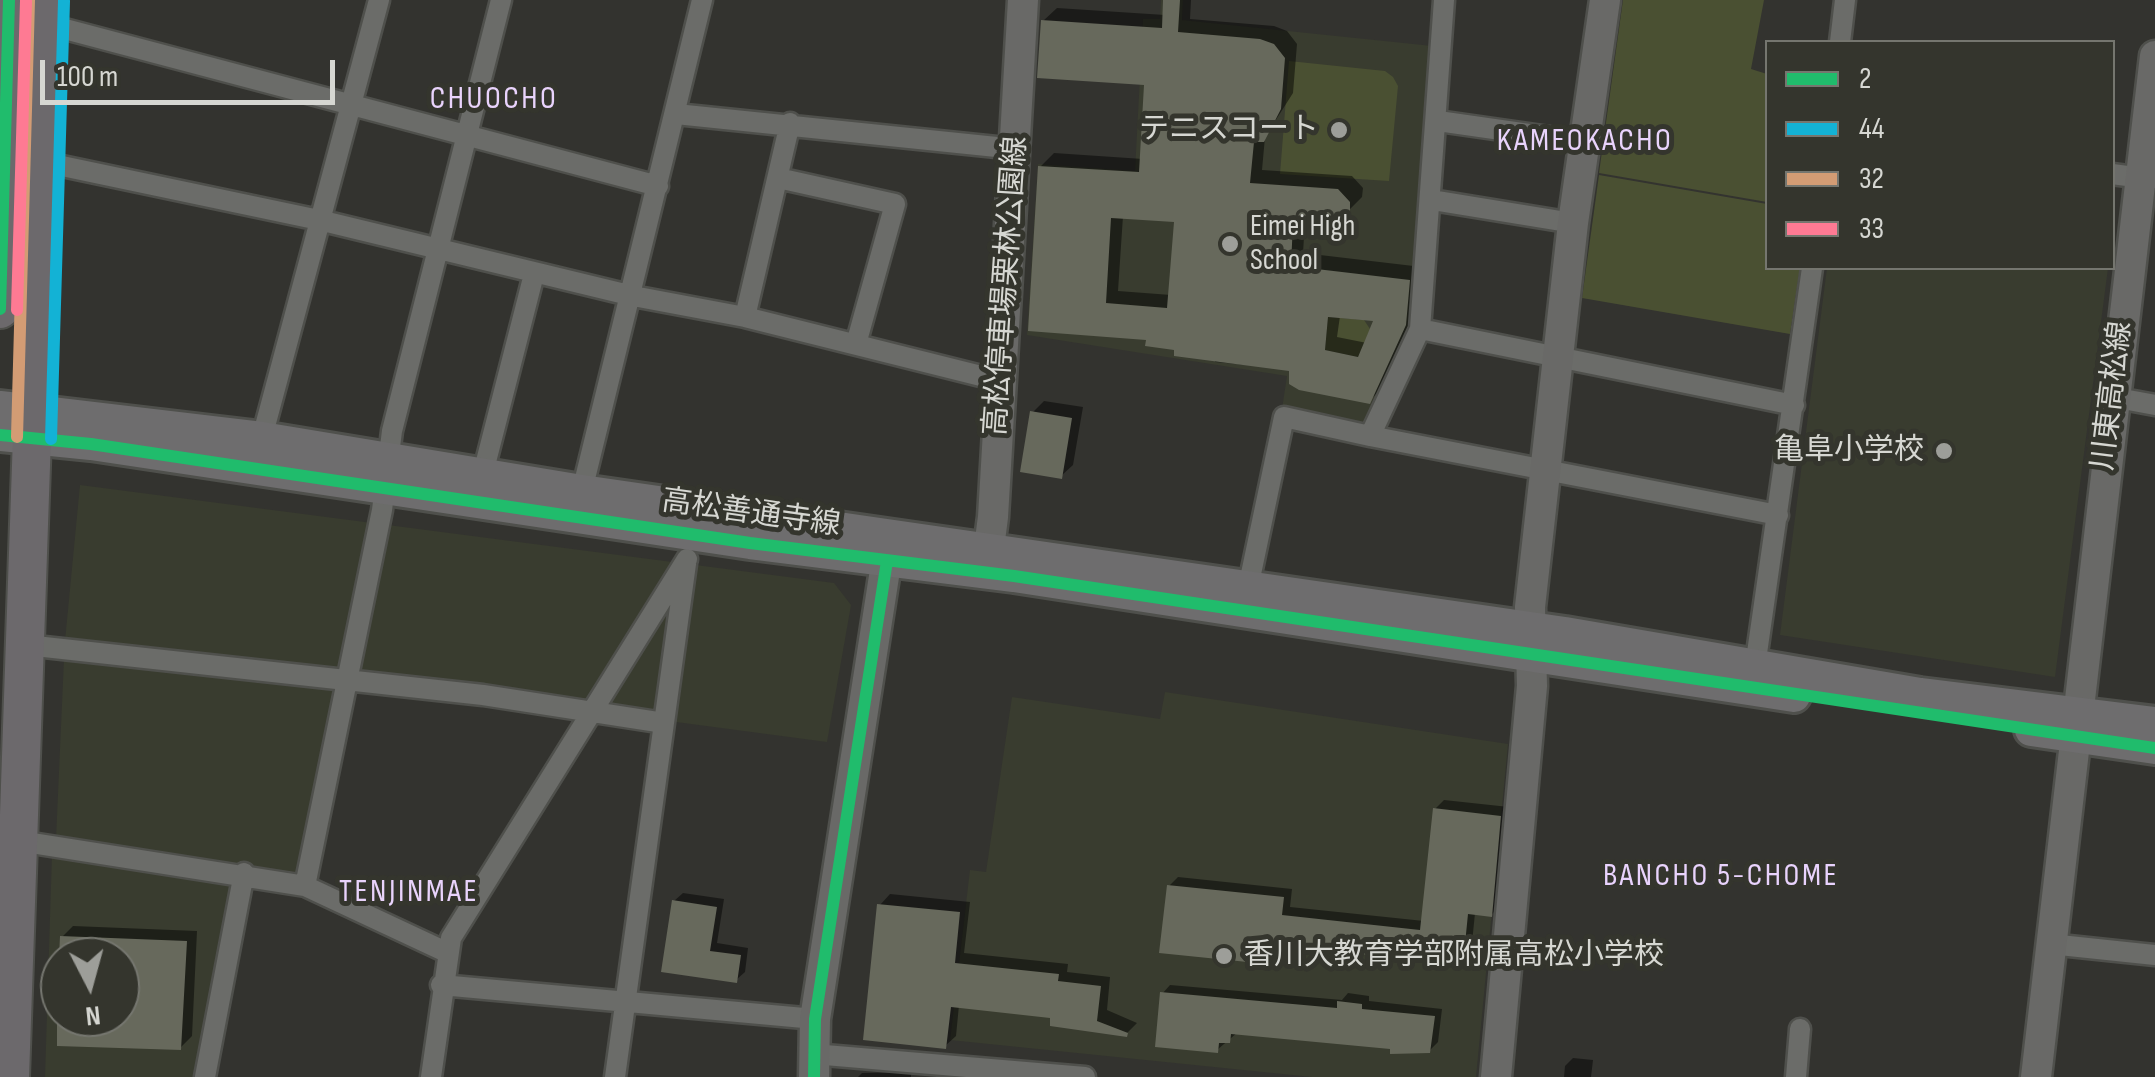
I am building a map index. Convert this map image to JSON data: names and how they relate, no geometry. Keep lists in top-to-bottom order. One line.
{"streets":{"main road":["高松停車場栗林公園線","川東高松線","高松善通寺線"]},"crossings":[["高松停車場栗林公園線","高松善通寺線"],["川東高松線","高松善通寺線"]],"districts":["CHUOCHO","KAMEOKACHO","BANCHO 5-CHOME","TENJINMAE"],"places":["テニスコート","Eimei High School","亀阜小学校","香川大教育学部附属高松小学校"],"lines":["transit line 2","transit line 32","transit line 44","transit line 33"],"legend":["2","44","32","33"],"scale_bar":"100 m","north":"bottom"}
